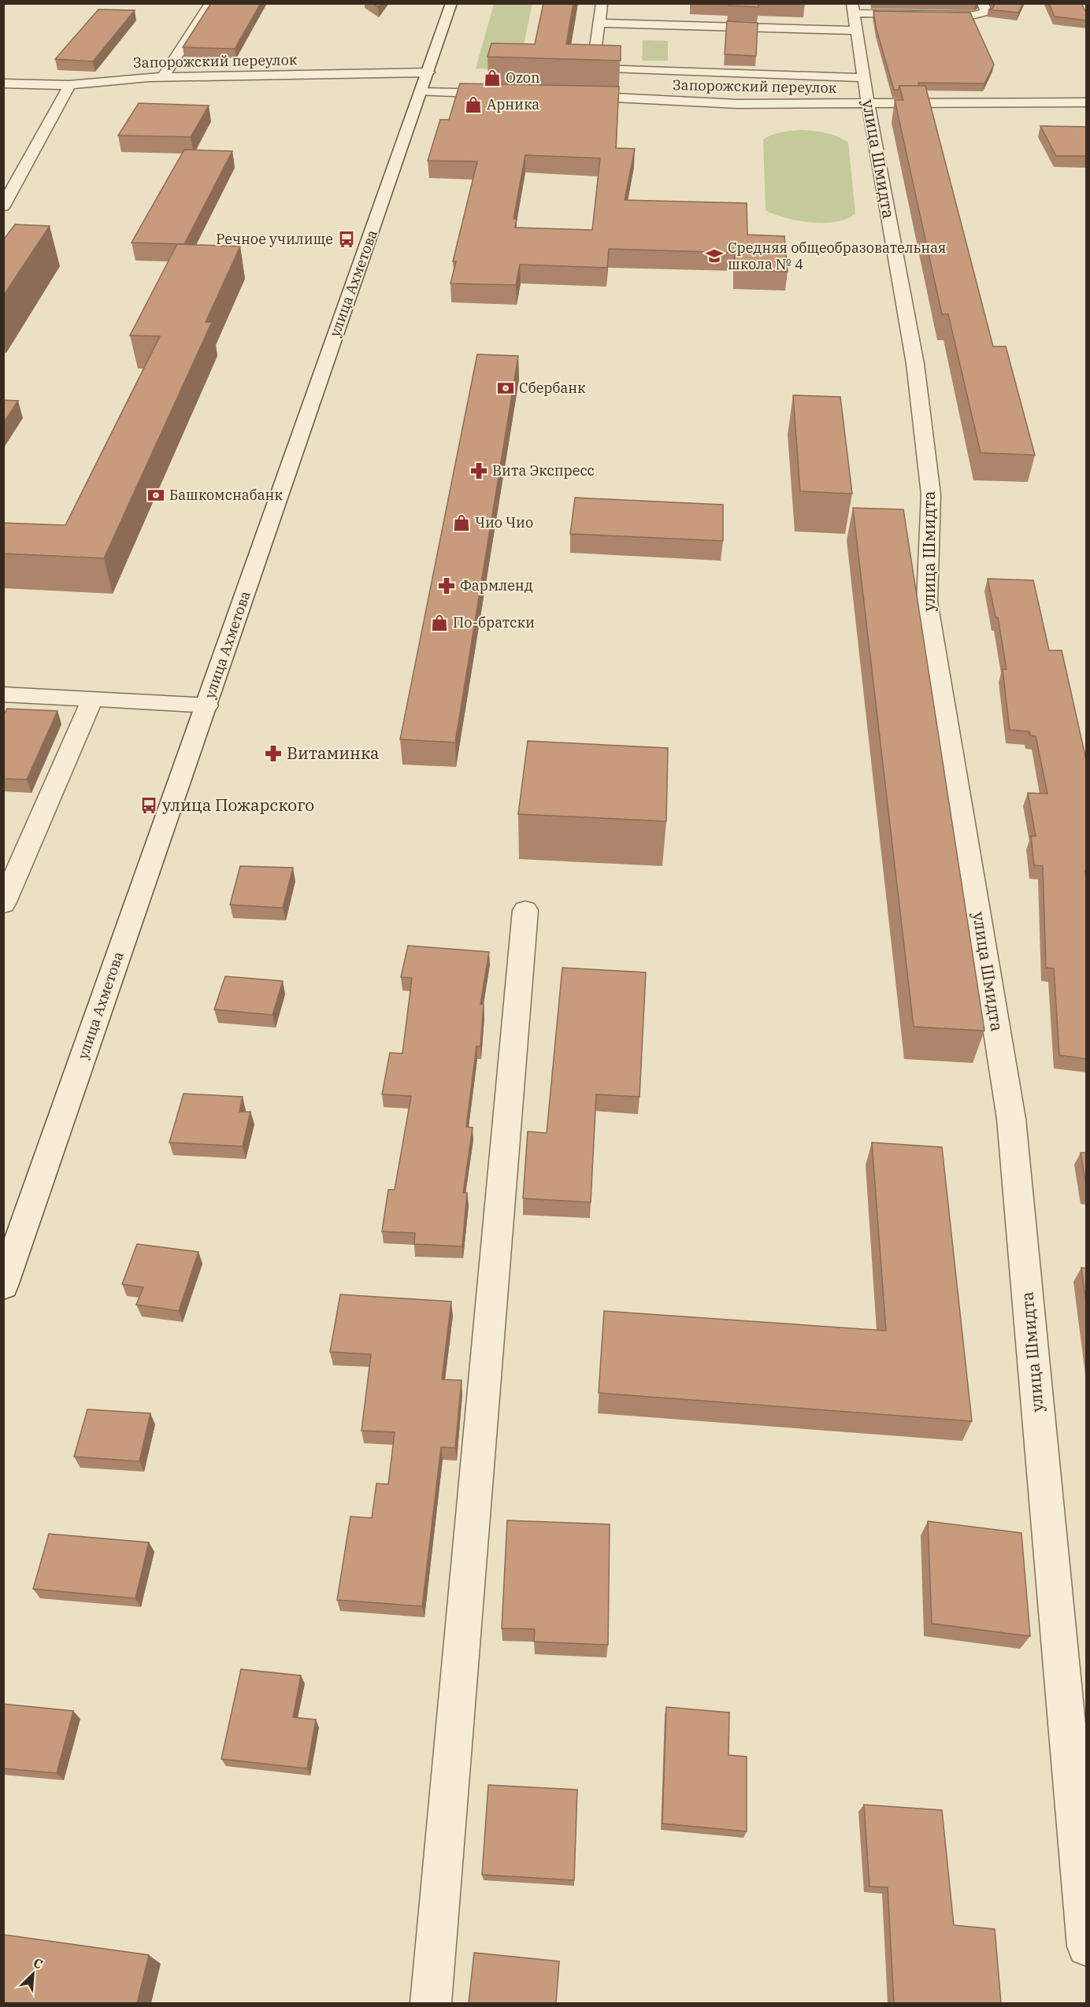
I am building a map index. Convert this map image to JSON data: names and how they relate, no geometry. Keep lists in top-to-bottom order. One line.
{"streets":{"street":["Запорожский переулок","улица Шмидта","улица Ахметова"]},"crossings":[["Запорожский переулок","улица Шмидта"],["Запорожский переулок","улица Ахметова"]],"places":{"shop":["Ozon","Арника","Чио Чио","По-братски"],"bus stop":["Речное училище","улица Пожарского"],"school or university":["Средняя общеобразовательная школа № 4"],"bank":["Сбербанк","Башкомснабанк"],"pharmacy":["Вита Экспресс","Фармленд","Витаминка"]},"north":"top right"}
